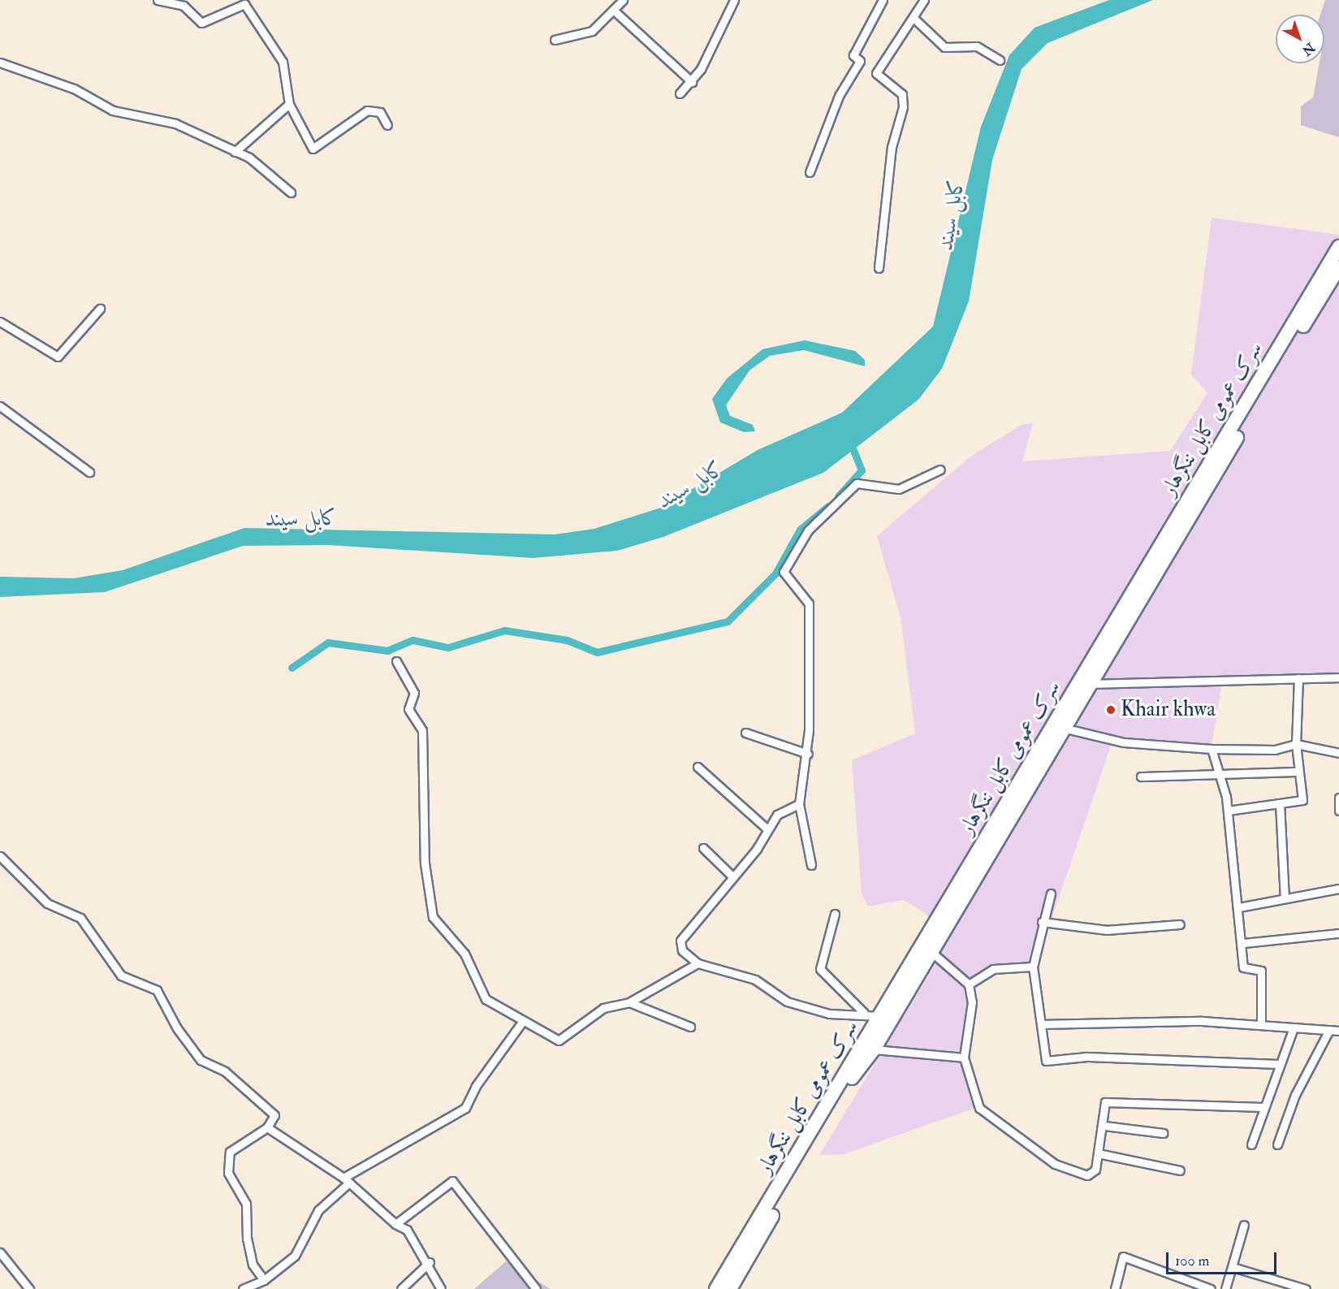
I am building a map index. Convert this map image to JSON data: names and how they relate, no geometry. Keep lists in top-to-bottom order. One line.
{"streets":{"highway":["سرک عمومی کابل ننگرهار"]},"water":["کابل سيند"],"places":["Khair khwa"],"scale_bar":"100 m","north":"bottom right"}
